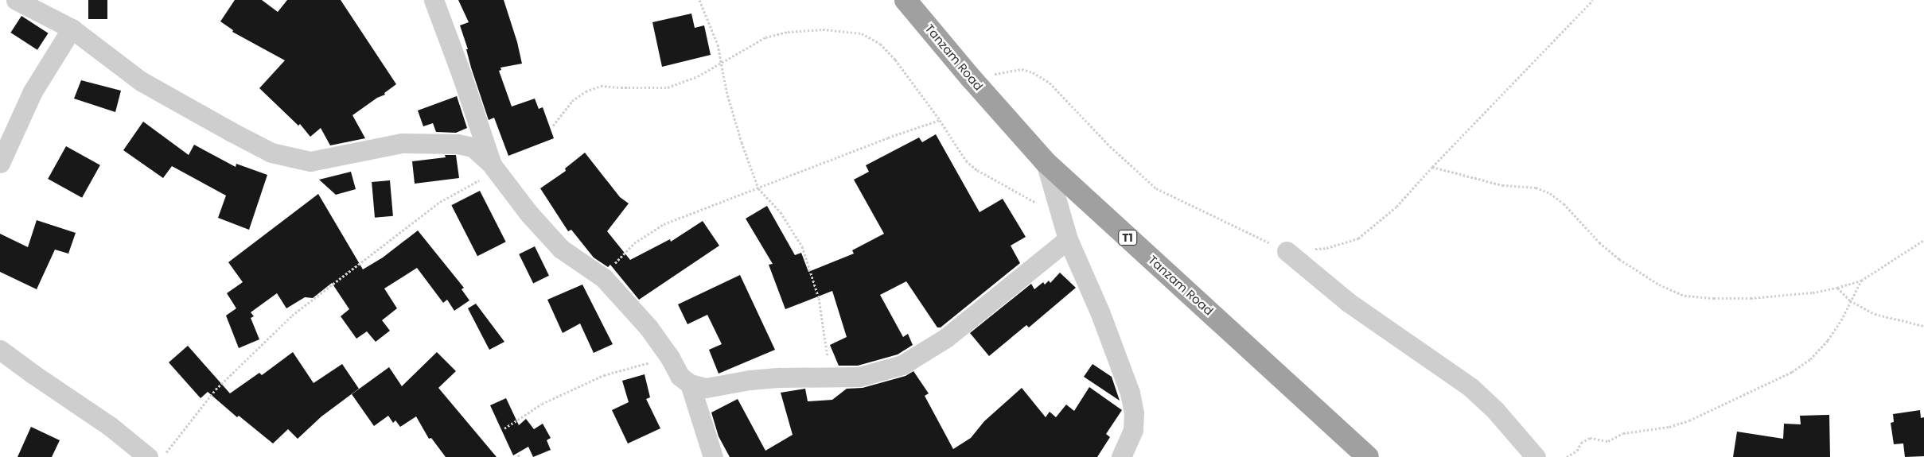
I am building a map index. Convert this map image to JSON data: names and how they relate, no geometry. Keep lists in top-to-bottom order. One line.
{"streets":{"highway":["Tanzam Road","T1"]}}
